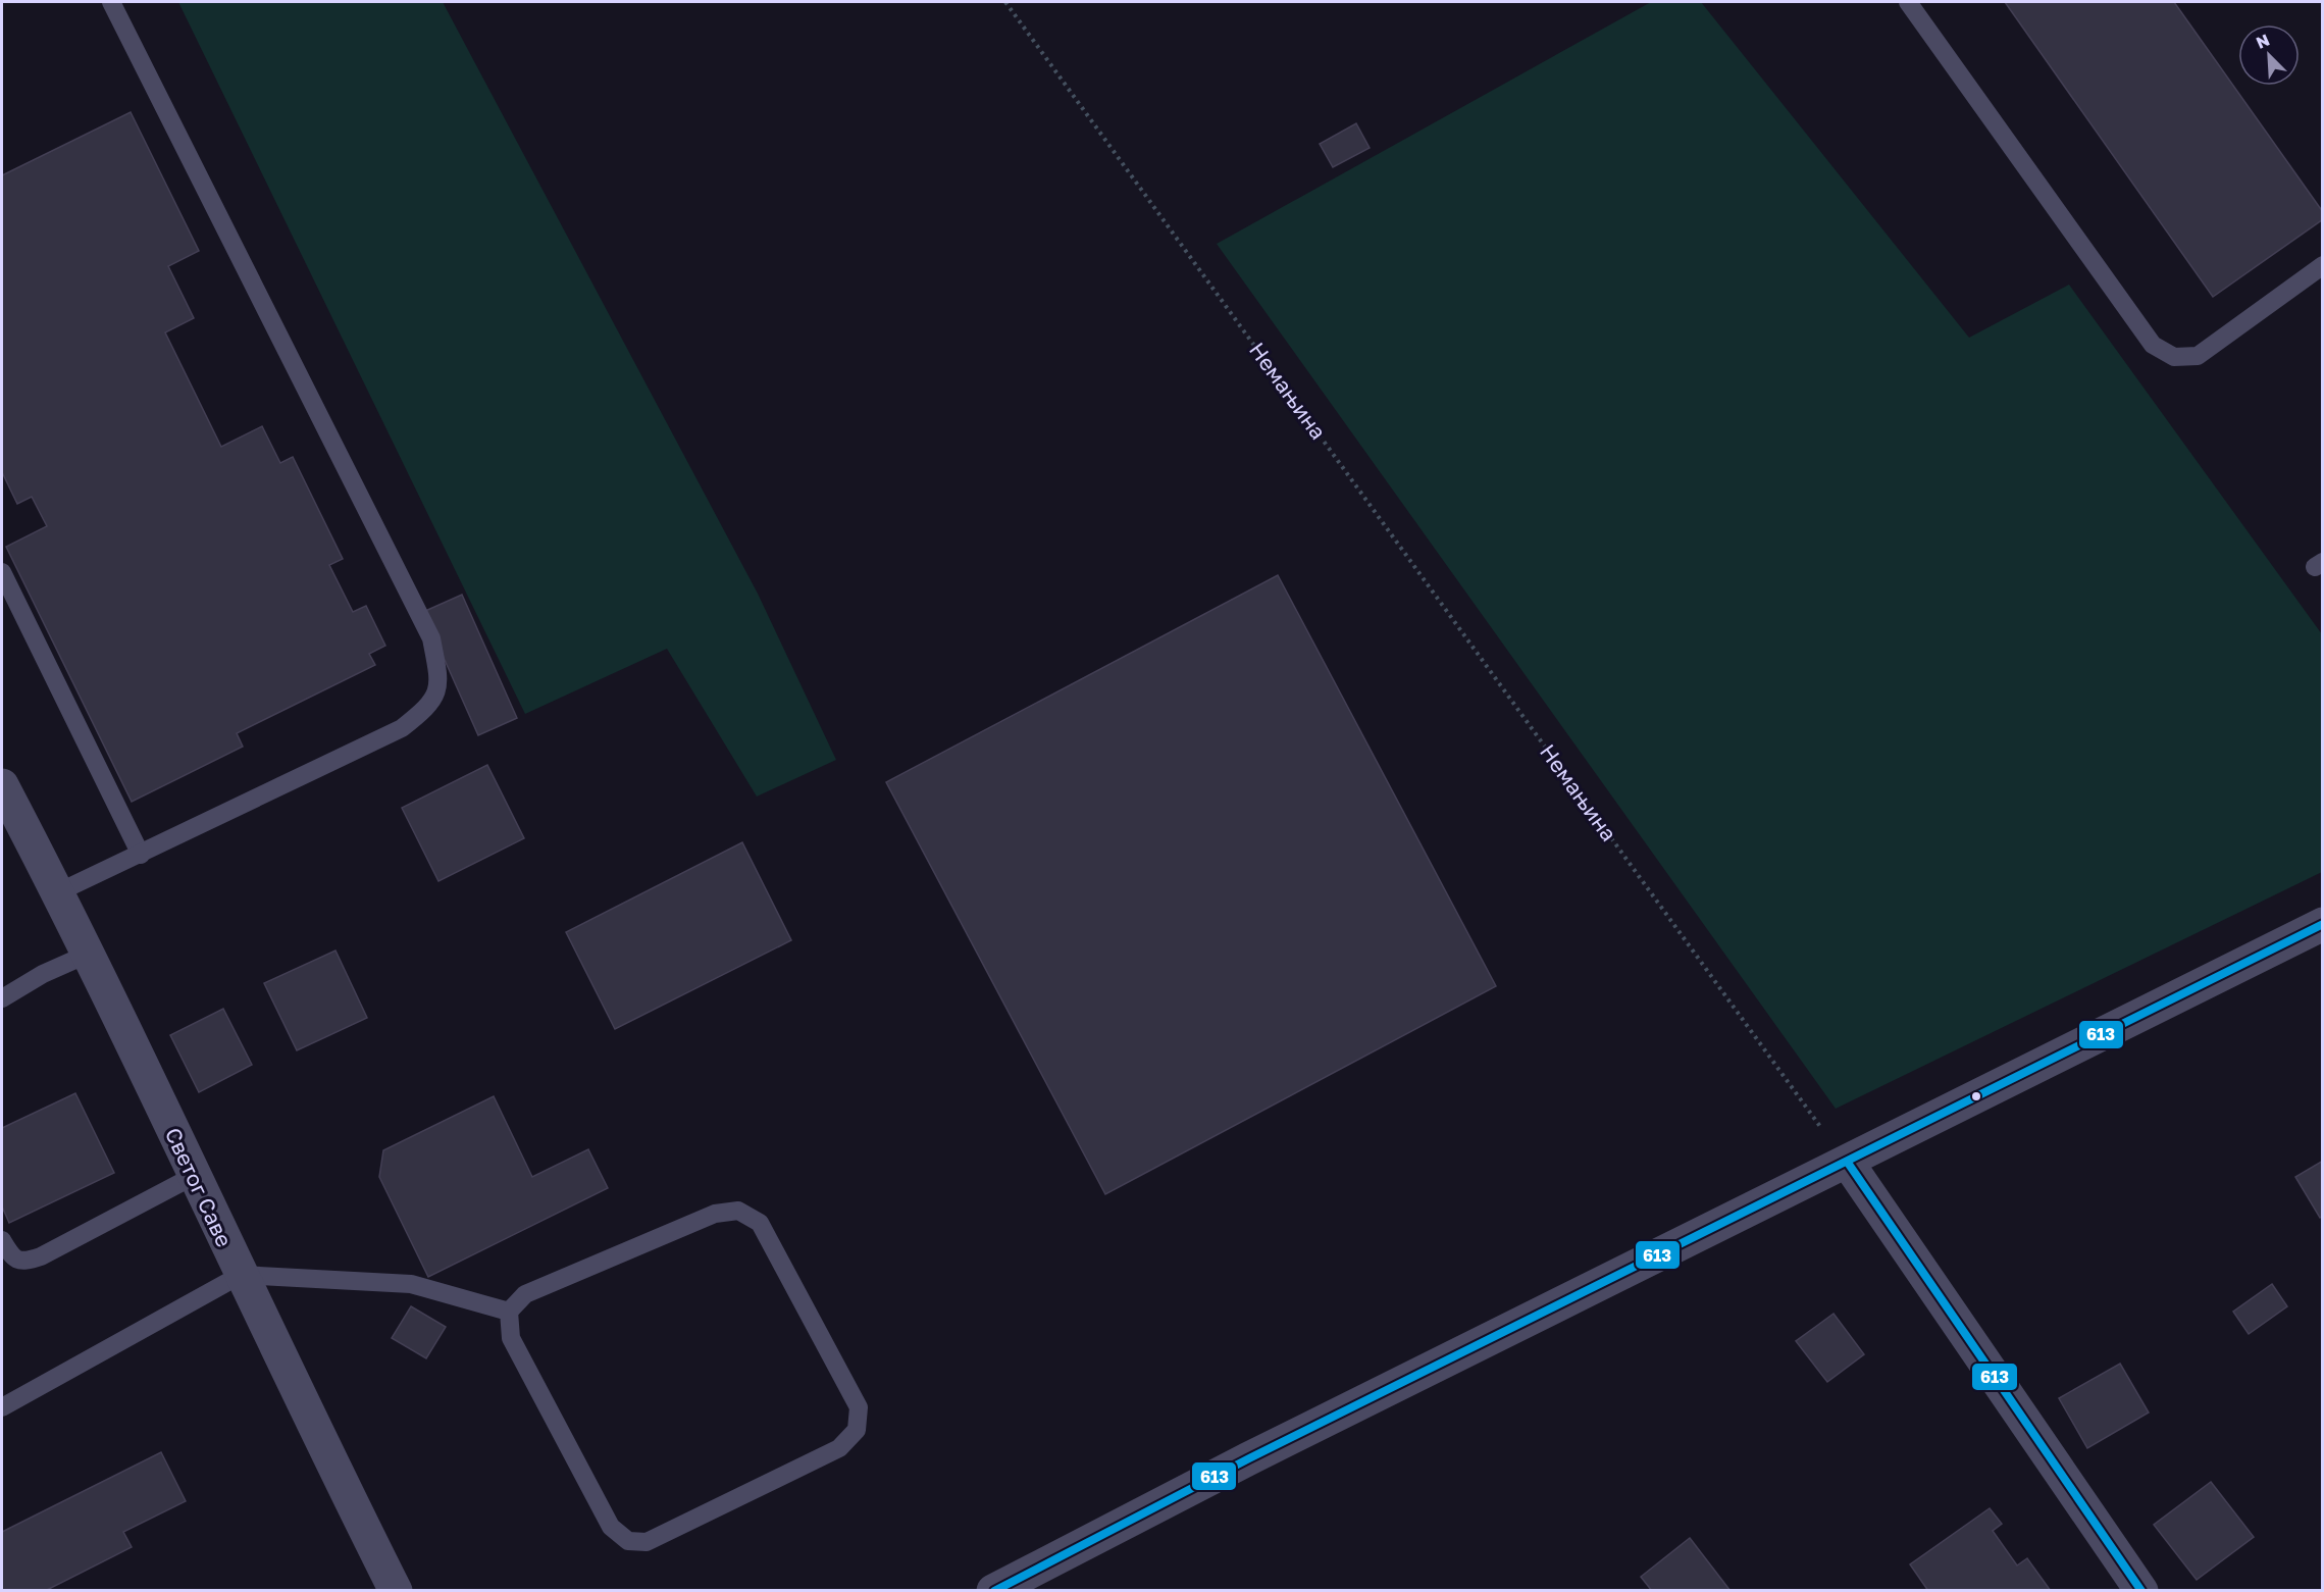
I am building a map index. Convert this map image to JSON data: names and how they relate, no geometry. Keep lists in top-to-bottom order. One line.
{"streets":{"street":["Светог Саве"],"path":["Немањина"]},"lines":["transit line 613"],"north":"top left"}
